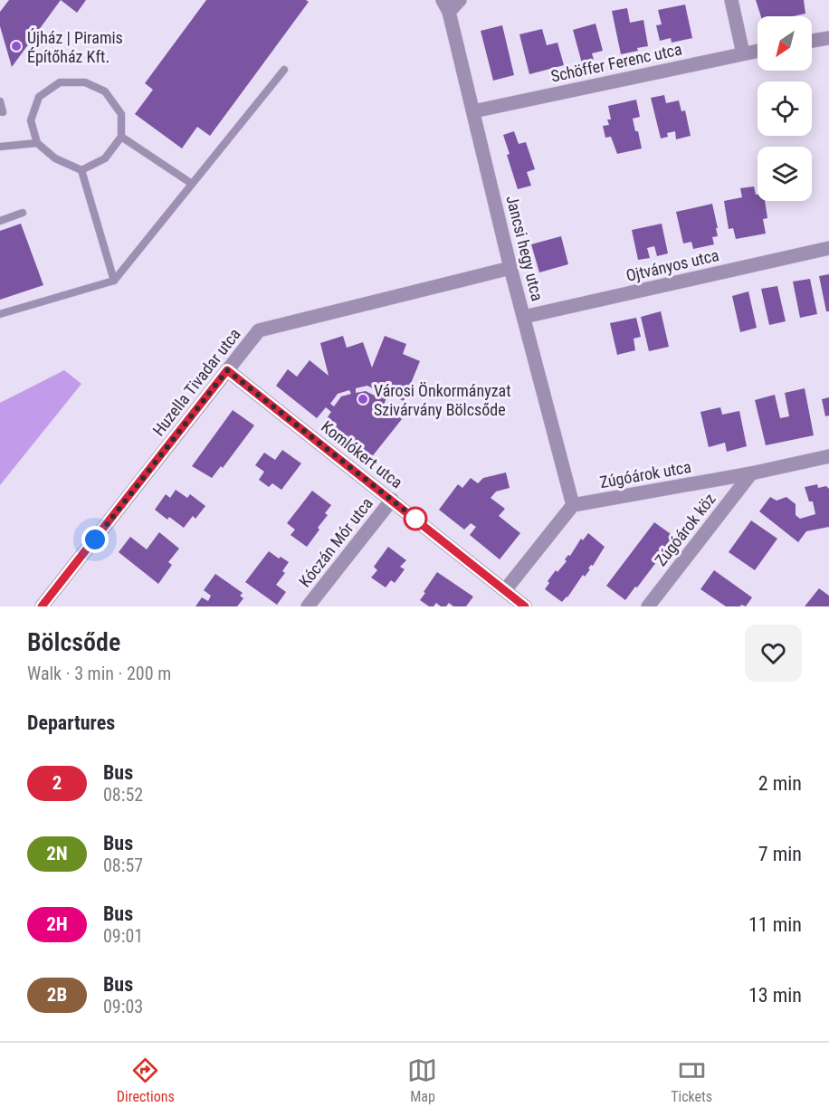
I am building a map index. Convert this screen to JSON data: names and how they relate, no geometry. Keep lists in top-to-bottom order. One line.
{"streets":{"street":["Schöffer Ferenc utca","Jancsi hegy utca","Ojtványos utca","Huzella Tivadar utca","Komlókert utca","Zúgóárok utca","Zúgóárok köz","Kóczán Mór utca"]},"crossings":[["Schöffer Ferenc utca","Jancsi hegy utca"],["Jancsi hegy utca","Ojtványos utca"],["Jancsi hegy utca","Huzella Tivadar utca"],["Jancsi hegy utca","Zúgóárok utca"],["Huzella Tivadar utca","Komlókert utca"],["Komlókert utca","Kóczán Mór utca"],["Zúgóárok utca","Zúgóárok köz"]],"places":["Újház | Piramis Építőház Kft.","Városi Önkormányzat Szivárvány Bölcsőde"],"lines":["bus line 2"],"north":"bottom left","page":{"heading":[["Bölcsőde","Walk · 3 min · 200 m"],"Departures"],"list":[{"mark":"2","name":"Bus","note":"08:52","value":"2 min"},{"mark":"2N","name":"Bus","note":"08:57","value":"7 min"},{"mark":"2H","name":"Bus","note":"09:01","value":"11 min"},{"mark":"2B","name":"Bus","note":"09:03","value":"13 min"}],"tabs":["Directions","Map","Tickets"]}}
